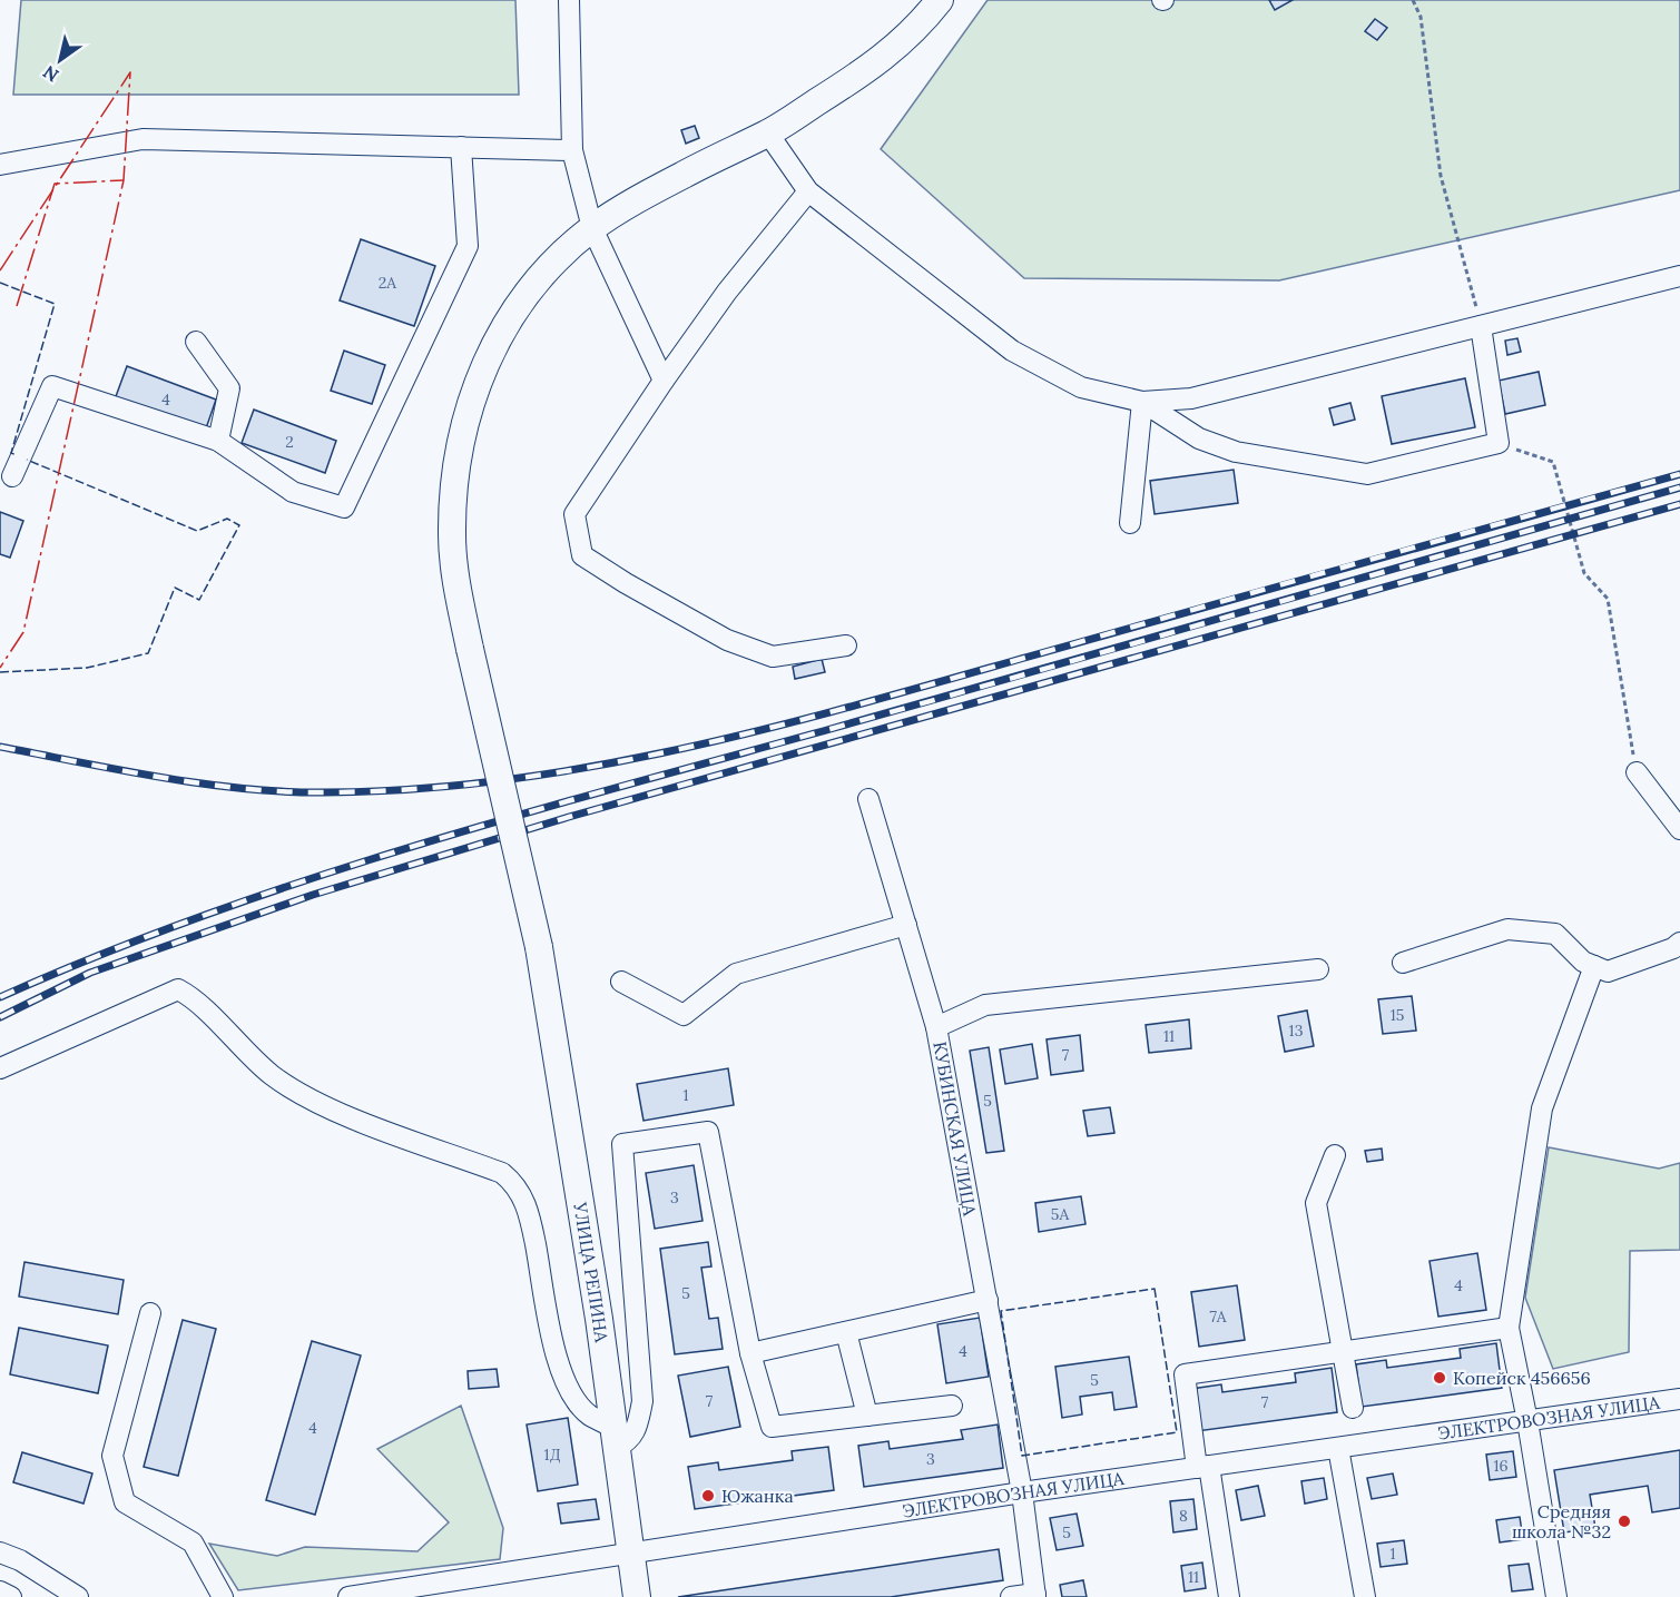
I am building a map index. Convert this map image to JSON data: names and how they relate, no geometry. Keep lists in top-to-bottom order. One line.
{"streets":{"main road":["УЛИЦА РЕПИНА"],"street":["КУБИНСКАЯ УЛИЦА","ЭЛЕКТРОВОЗНАЯ УЛИЦА"]},"crossings":[["КУБИНСКАЯ УЛИЦА","ЭЛЕКТРОВОЗНАЯ УЛИЦА"],["УЛИЦА РЕПИНА","ЭЛЕКТРОВОЗНАЯ УЛИЦА"]],"places":["Копейск 456656","Южанка","Средняя школа №32"],"house_numbers":["2А","4","2","15","13","11","7","1","5","3","5А","4","5","7А","4","5","7","7","4","1Д","3","16","8","5","1","11"],"north":"bottom left"}
